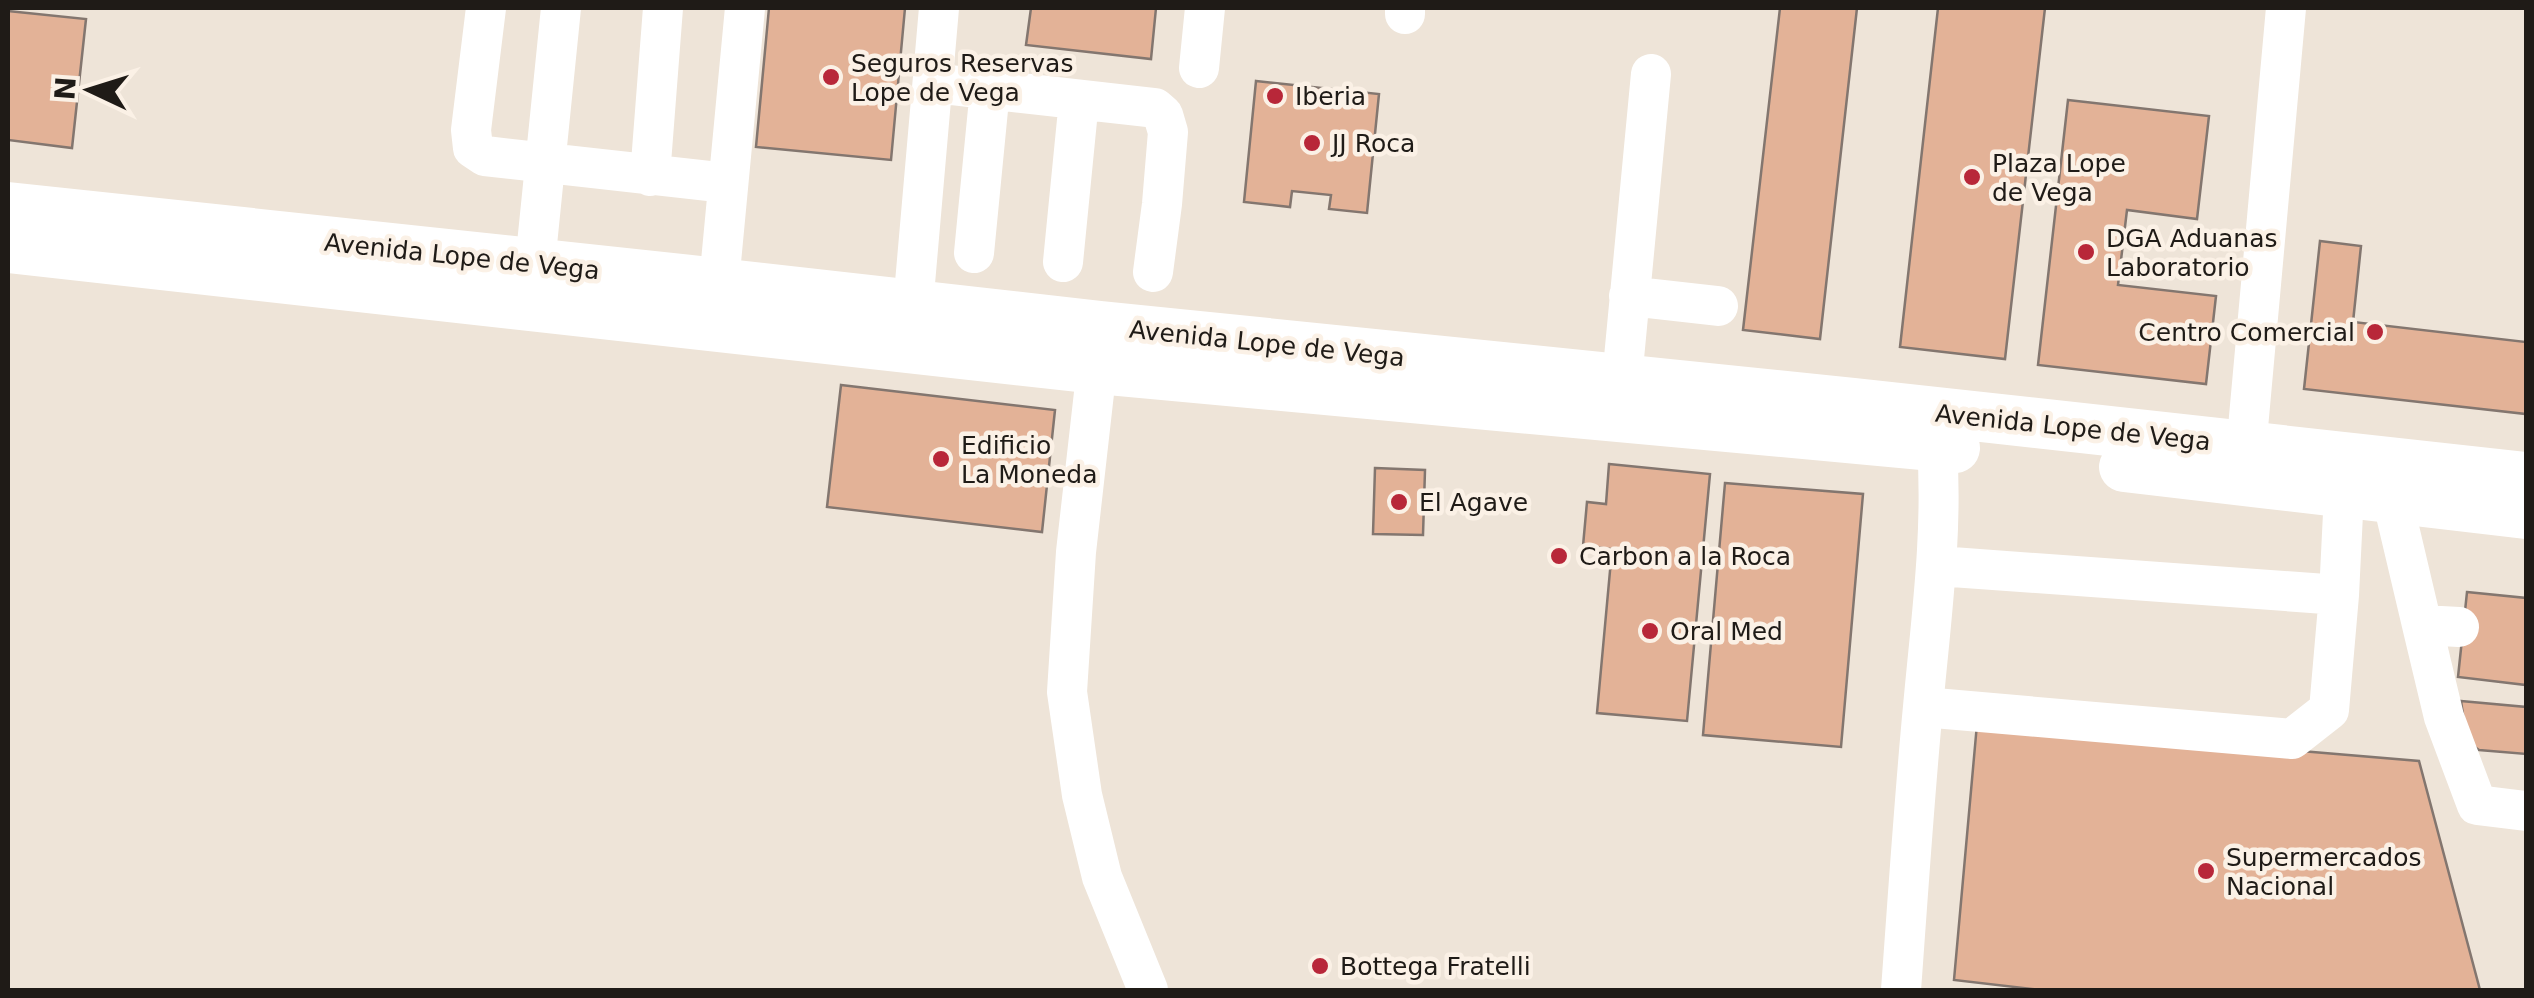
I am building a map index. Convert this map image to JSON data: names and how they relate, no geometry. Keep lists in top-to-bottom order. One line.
{"streets":{"main road":["Avenida Lope de Vega"]},"places":["Seguros Reservas Lope de Vega","Iberia","JJ Roca","Plaza Lope de Vega","DGA Aduanas Laboratorio","Centro Comercial","Edificio La Moneda","El Agave","Carbon a la Roca","Oral Med","Supermercados Nacional","Bottega Fratelli"],"north":"left"}
